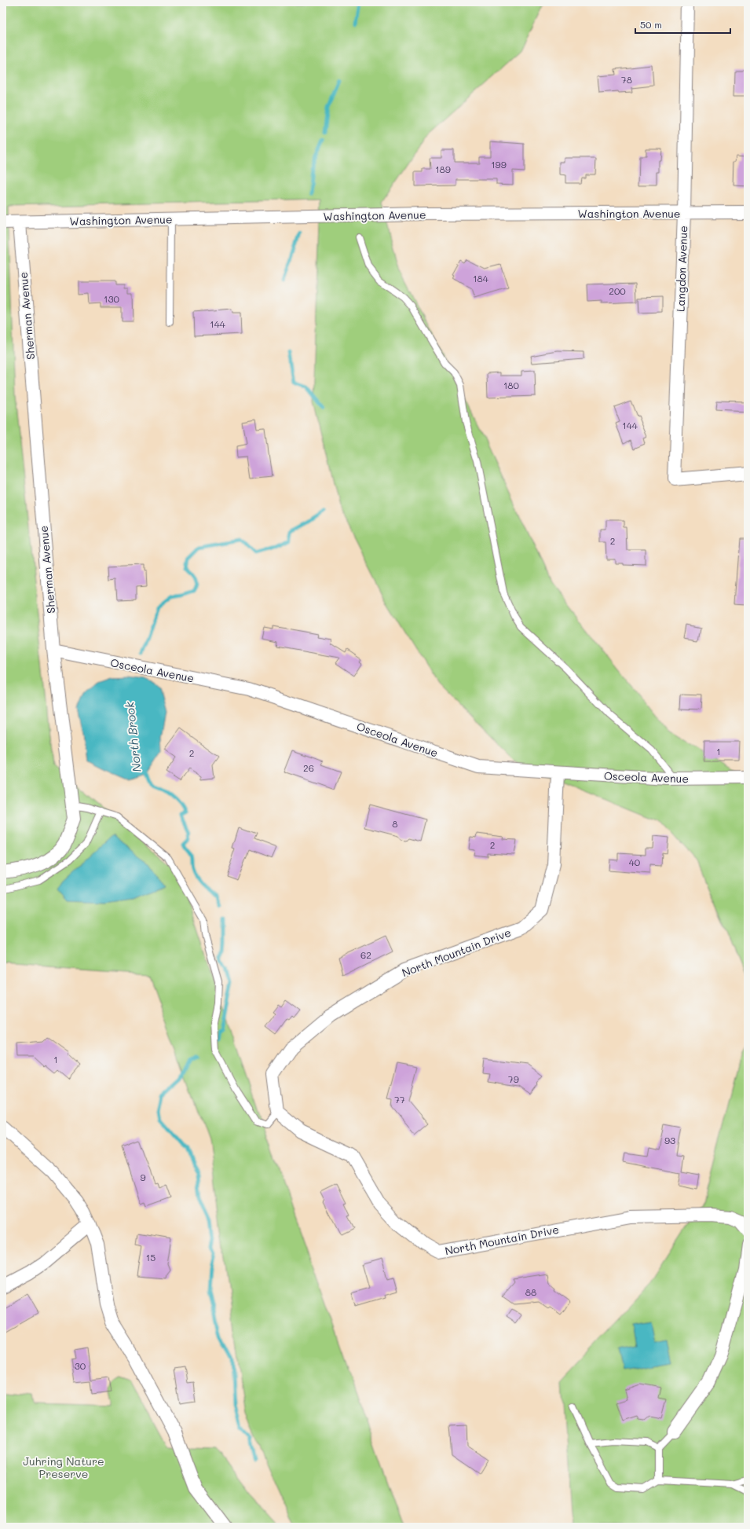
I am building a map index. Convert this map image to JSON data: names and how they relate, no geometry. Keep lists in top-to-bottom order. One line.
{"streets":{"street":["Washington Avenue","Langdon Avenue","Sherman Avenue","Osceola Avenue","North Mountain Drive"]},"crossings":[["Washington Avenue","Langdon Avenue"],["Washington Avenue","Sherman Avenue"],["Sherman Avenue","Osceola Avenue"],["Osceola Avenue","North Mountain Drive"]],"water":["North Brook"],"parks":["Juhring Nature Preserve"],"house_numbers":["78","199","189","184","200","130","144","180","144","2","1","2","26","8","2","40","62","1","79","77","93","9","15","88","30"],"scale_bar":"50 m"}
